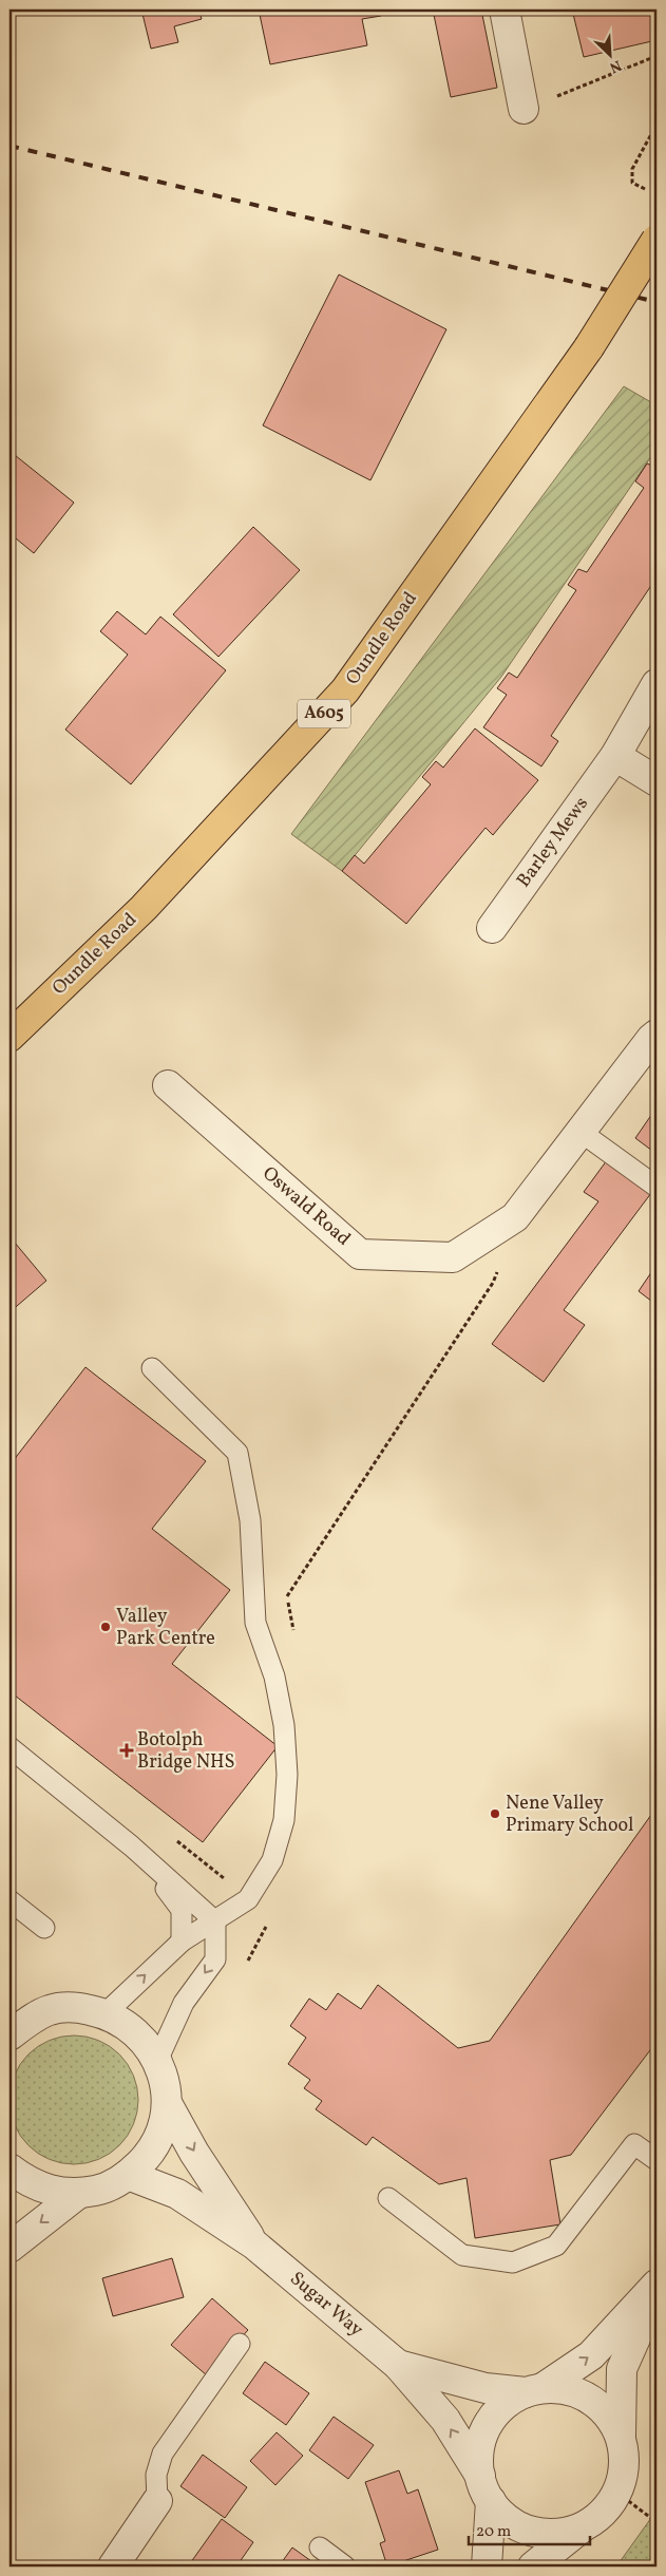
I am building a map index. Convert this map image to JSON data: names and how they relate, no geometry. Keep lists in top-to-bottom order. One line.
{"streets":{"main road":["Oundle Road","A605"],"street":["Barley Mews","Oswald Road","Sugar Way"]},"places":{"other":["Valley Park Centre","Nene Valley Primary School"],"health":["Botolph Bridge NHS"]},"scale_bar":"20 m","north":"bottom right"}
